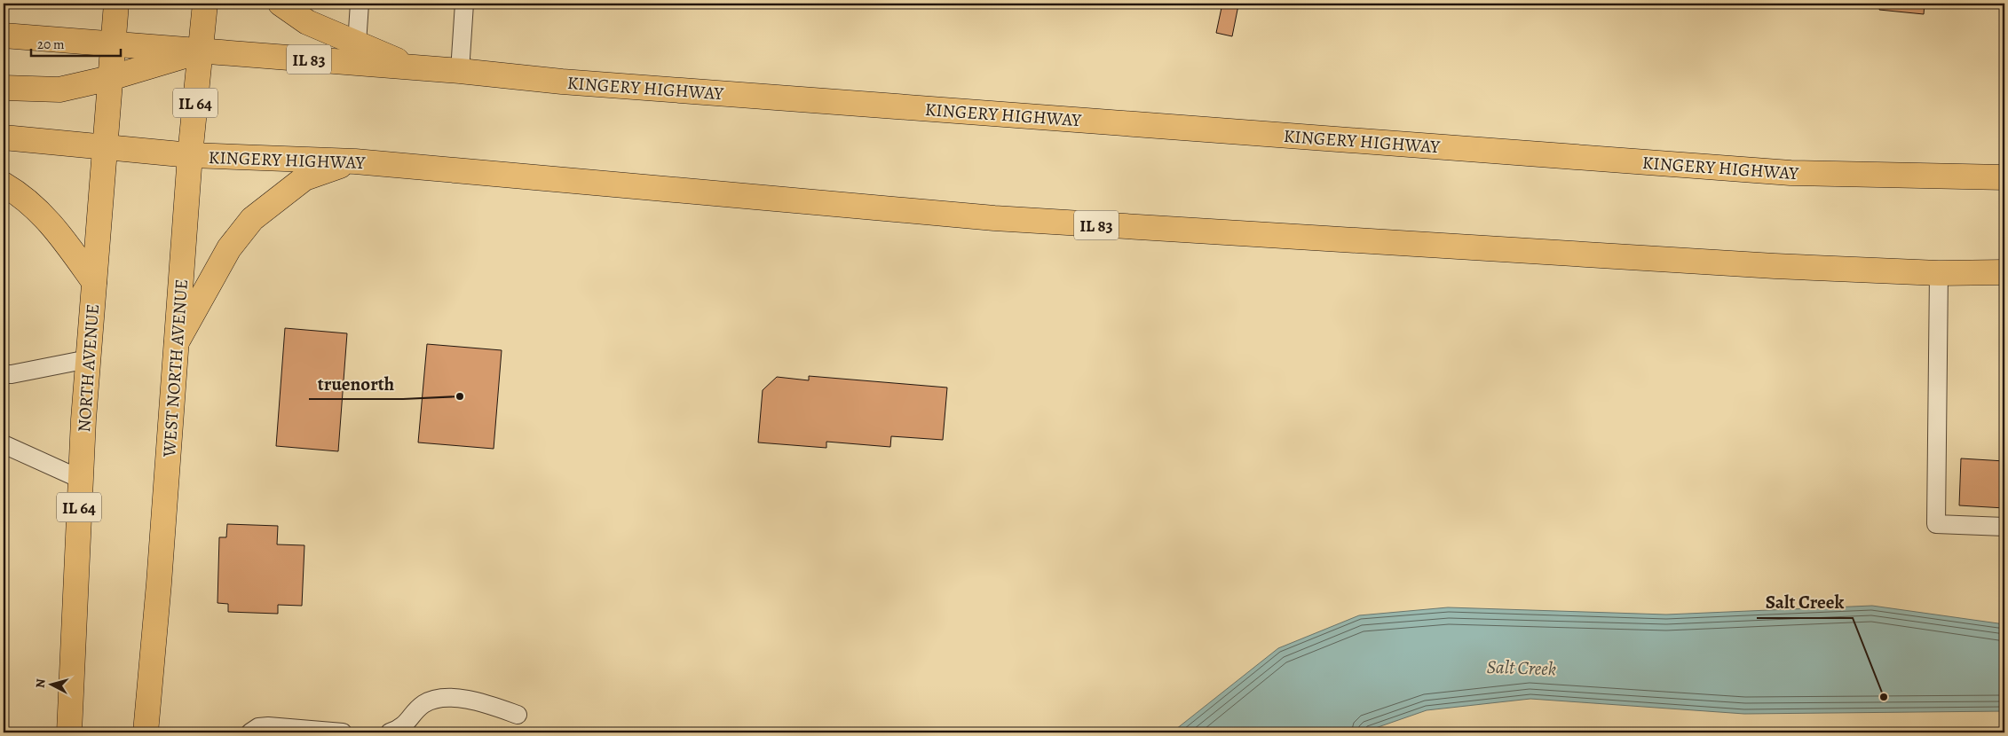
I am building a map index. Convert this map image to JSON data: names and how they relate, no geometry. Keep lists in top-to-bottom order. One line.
{"streets":{"main road":["IL 83","KINGERY HIGHWAY","IL 64","NORTH AVENUE","WEST NORTH AVENUE"]},"crossings":[["KINGERY HIGHWAY","NORTH AVENUE"],["KINGERY HIGHWAY","WEST NORTH AVENUE"]],"water":["Salt Creek"],"places":["truenorth","Salt Creek"],"scale_bar":"20 m","north":"left"}
